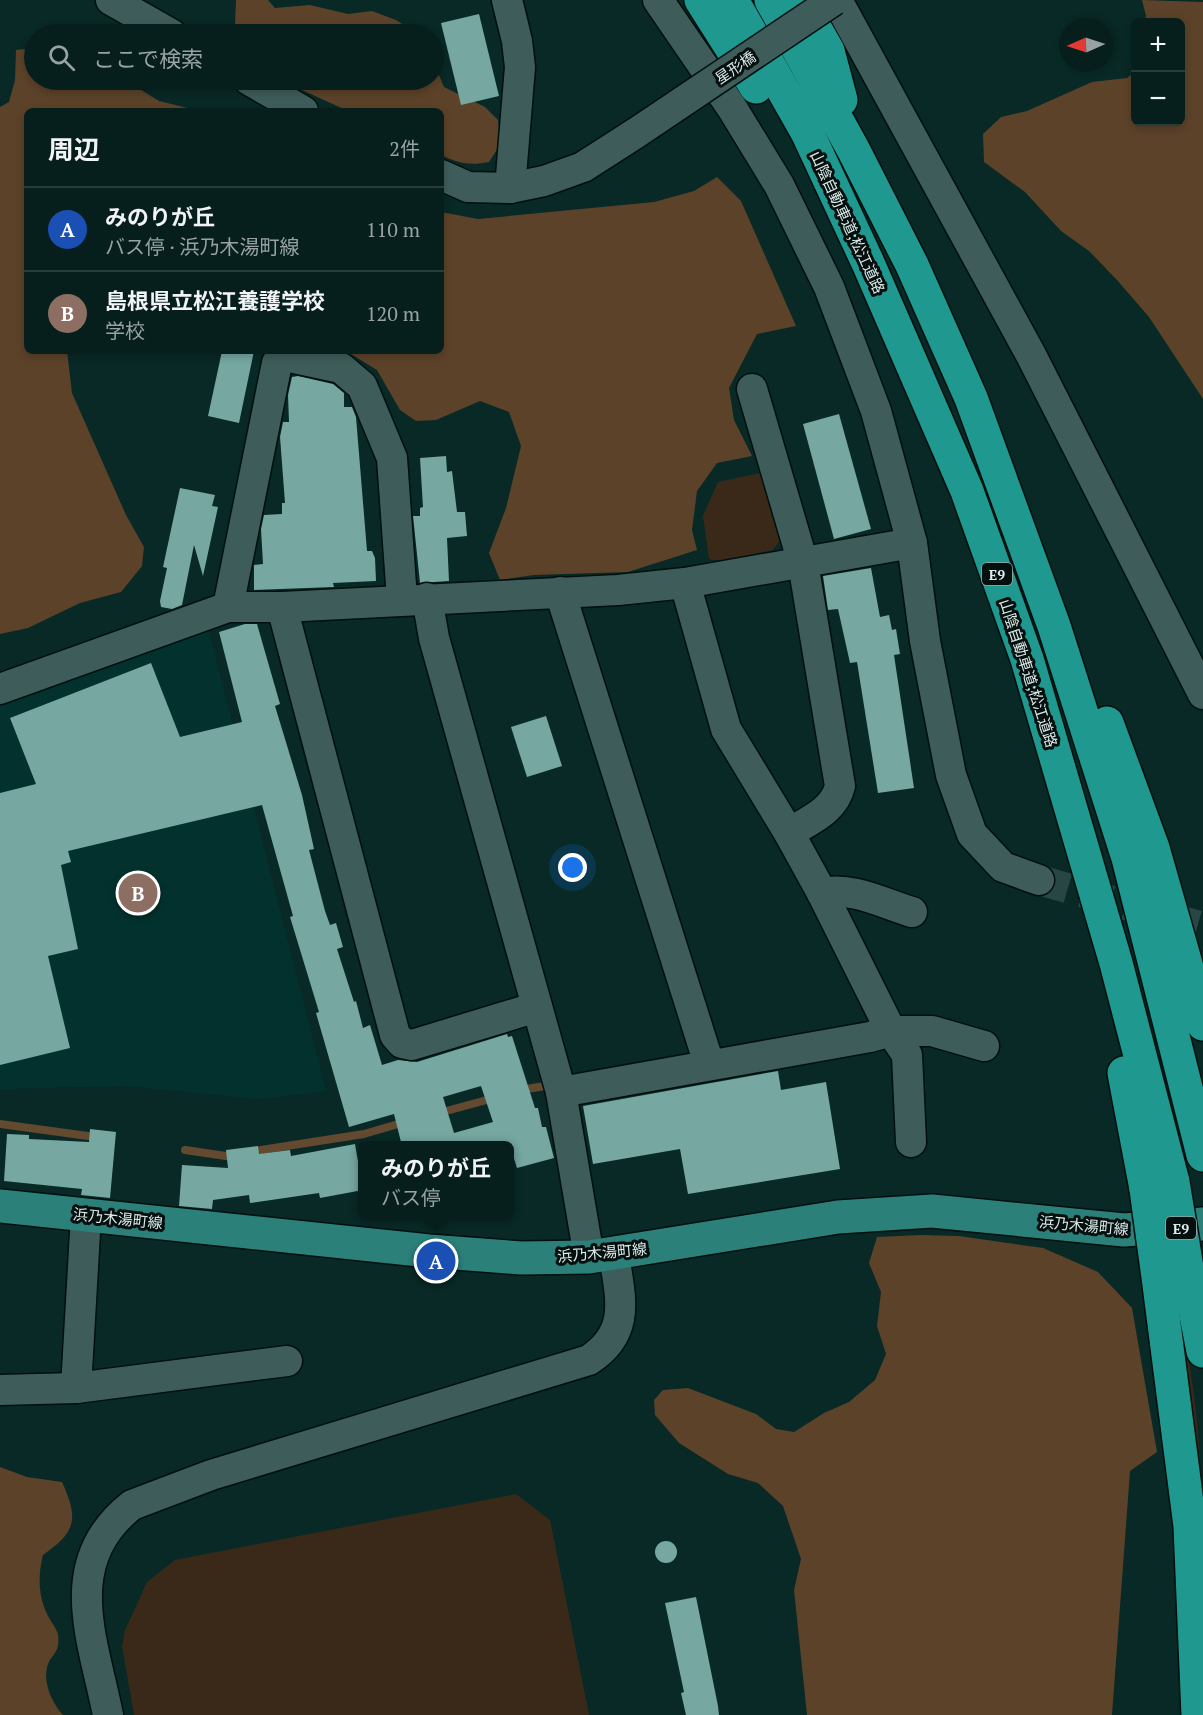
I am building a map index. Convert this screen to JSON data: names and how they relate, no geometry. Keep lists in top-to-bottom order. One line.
{"streets":{"highway":["山陰自動車道;松江道路","E9"],"main road":["浜乃木湯町線"],"street":["星形橋"]},"north":"left","page":{"map_buttons":["+","−"],"search":"ここで検索","heading":["周辺","2件"],"list":[{"mark":"A","name":"みのりが丘","note":"バス停 · 浜乃木湯町線","value":"110 m"},{"mark":"B","name":"島根県立松江養護学校","note":"学校","value":"120 m"}],"pins":["B","A"],"popup":["みのりが丘","バス停"]}}
